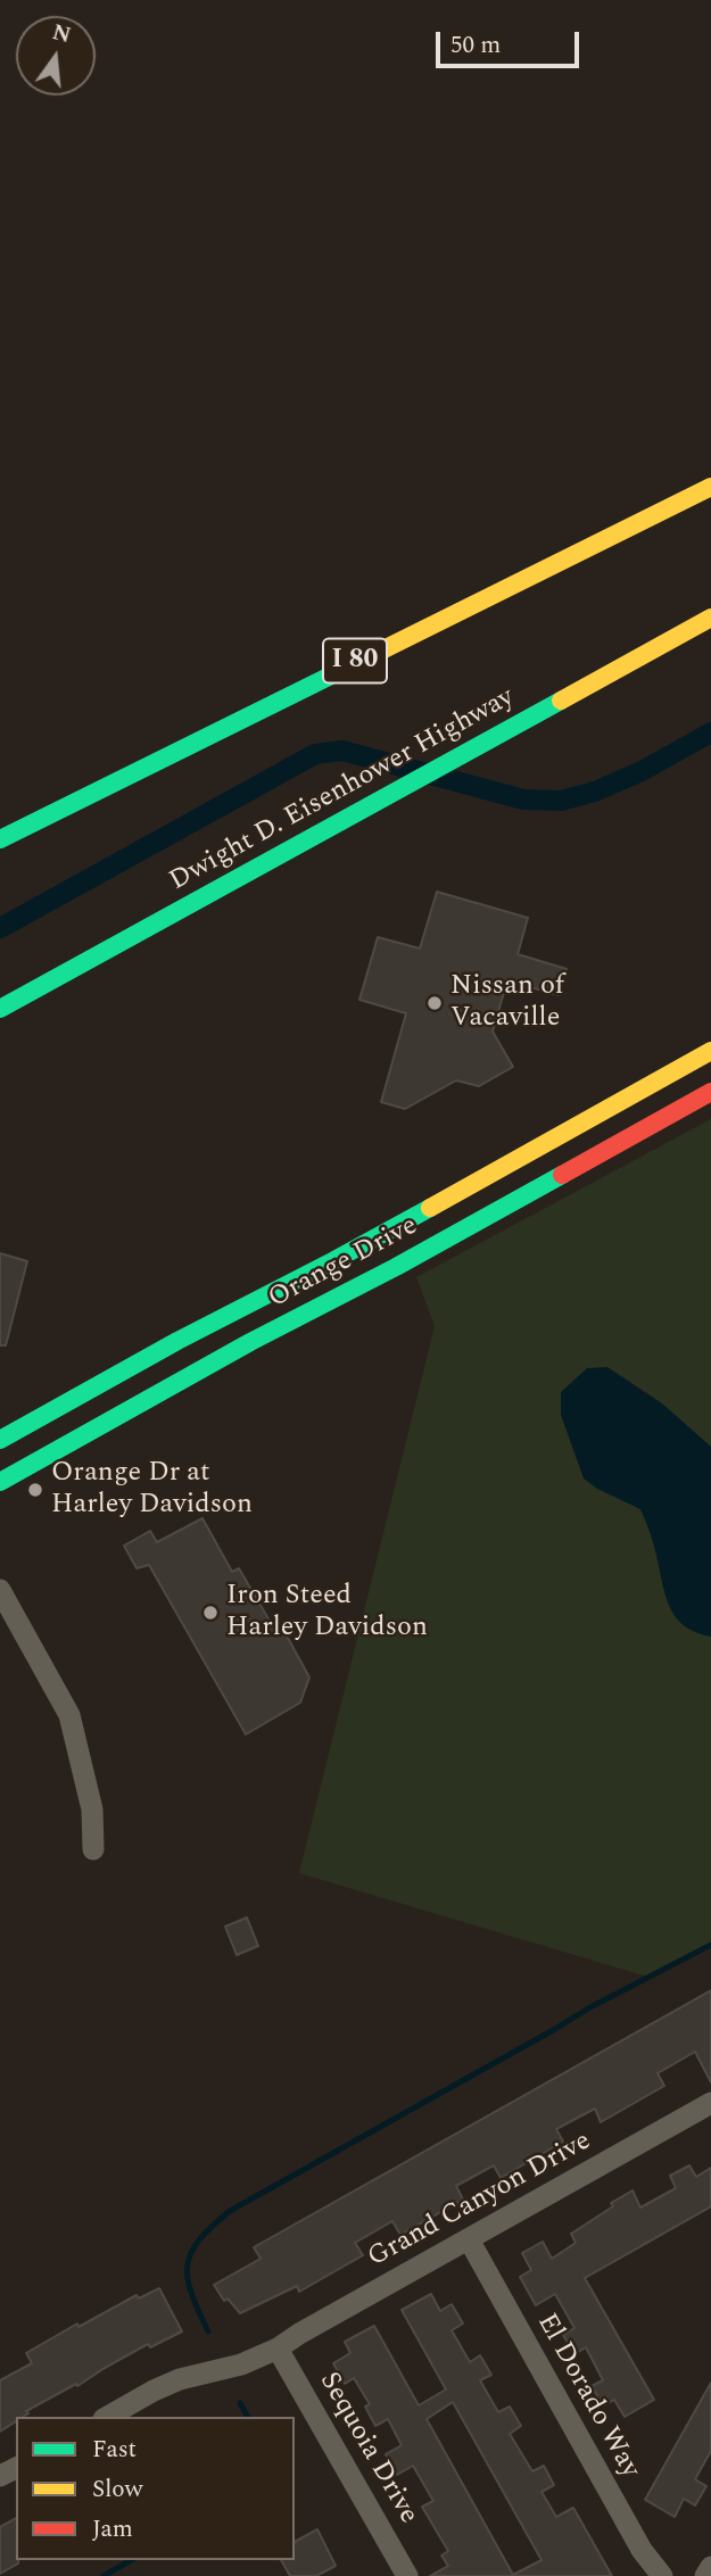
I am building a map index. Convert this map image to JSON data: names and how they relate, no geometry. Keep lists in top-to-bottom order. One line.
{"streets":{"main road":["I 80","Dwight D. Eisenhower Highway","Orange Drive"],"street":["Grand Canyon Drive","El Dorado Way","Sequoia Drive"]},"crossings":[["Grand Canyon Drive","El Dorado Way"],["Grand Canyon Drive","Sequoia Drive"]],"places":["Nissan of Vacaville","Orange Dr at Harley Davidson","Iron Steed Harley Davidson"],"legend":["Fast","Slow","Jam"],"scale_bar":"50 m","north":"top"}
